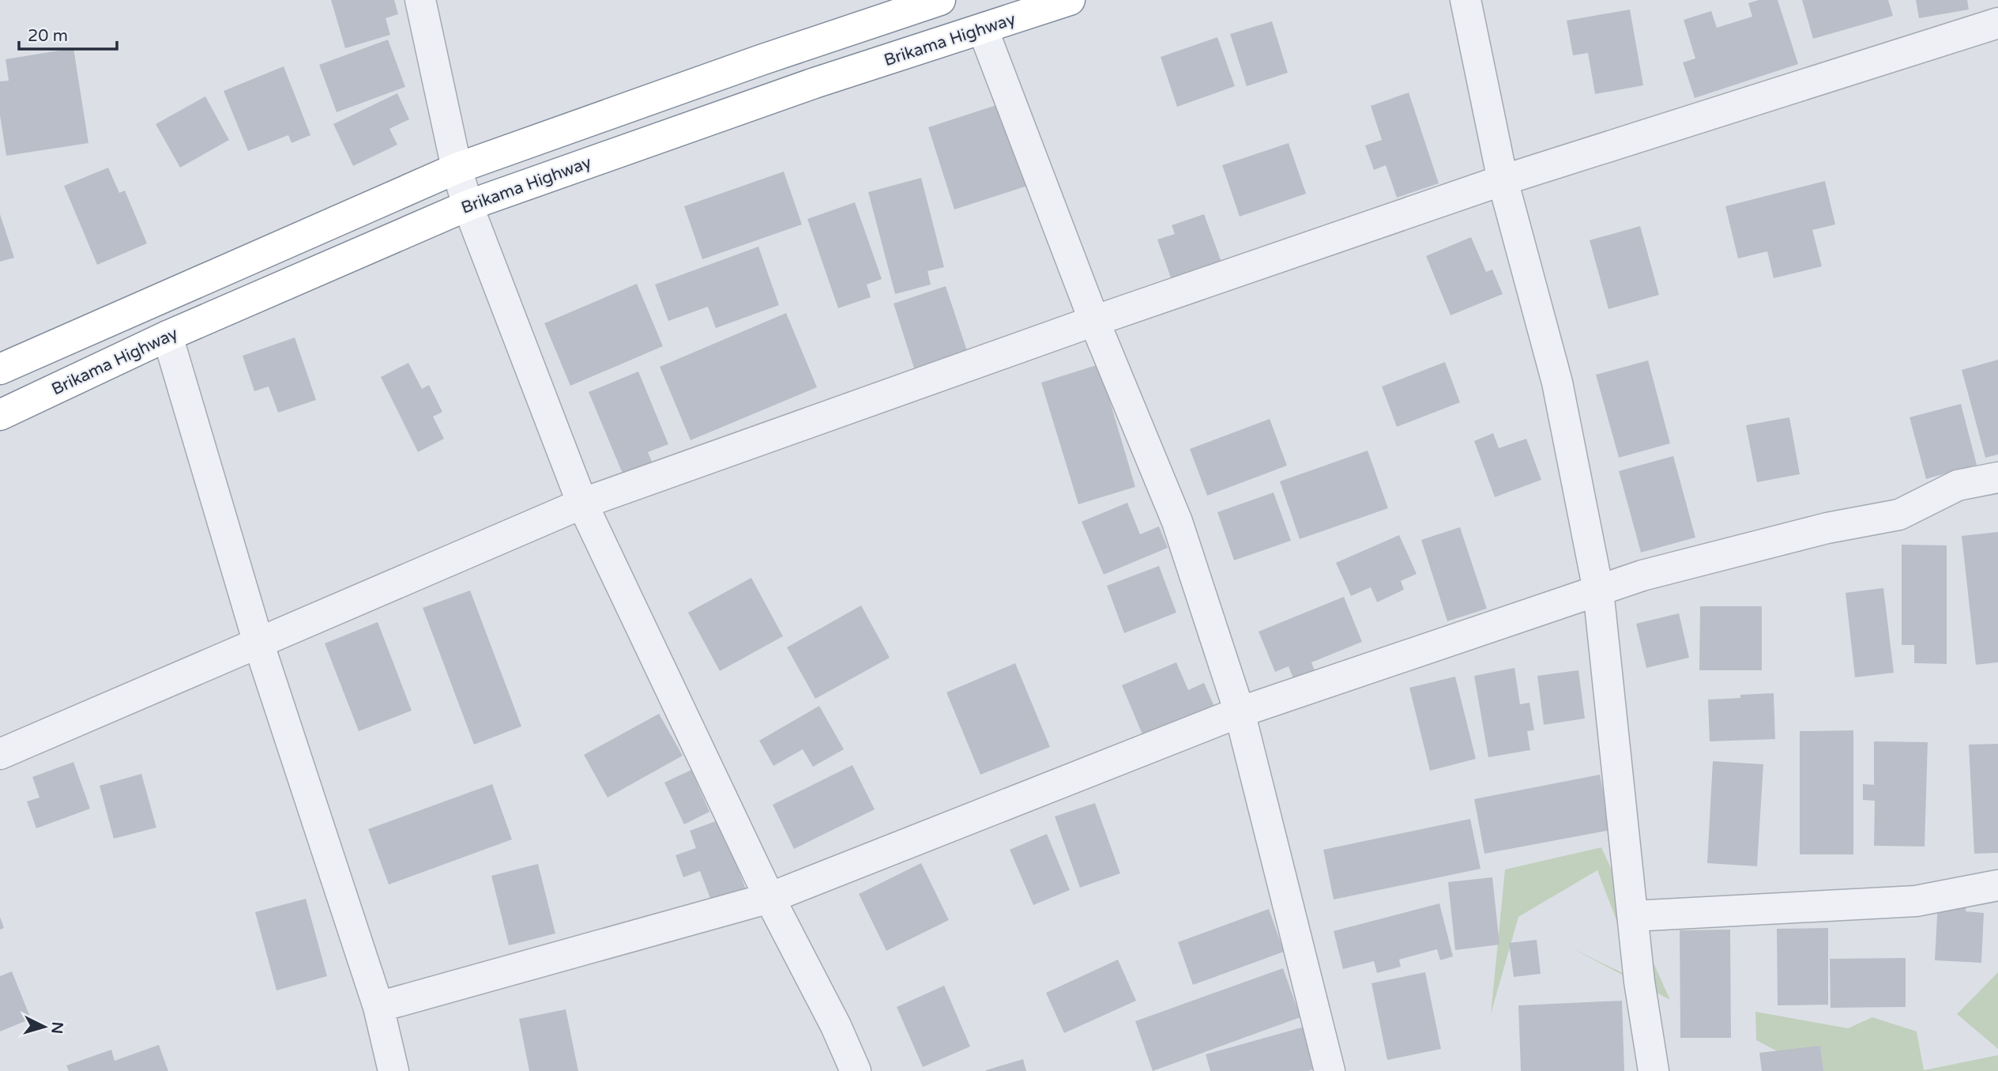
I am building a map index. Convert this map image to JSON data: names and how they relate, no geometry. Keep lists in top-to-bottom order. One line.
{"streets":{"highway":["Brikama Highway"]},"scale_bar":"20 m","north":"right"}
